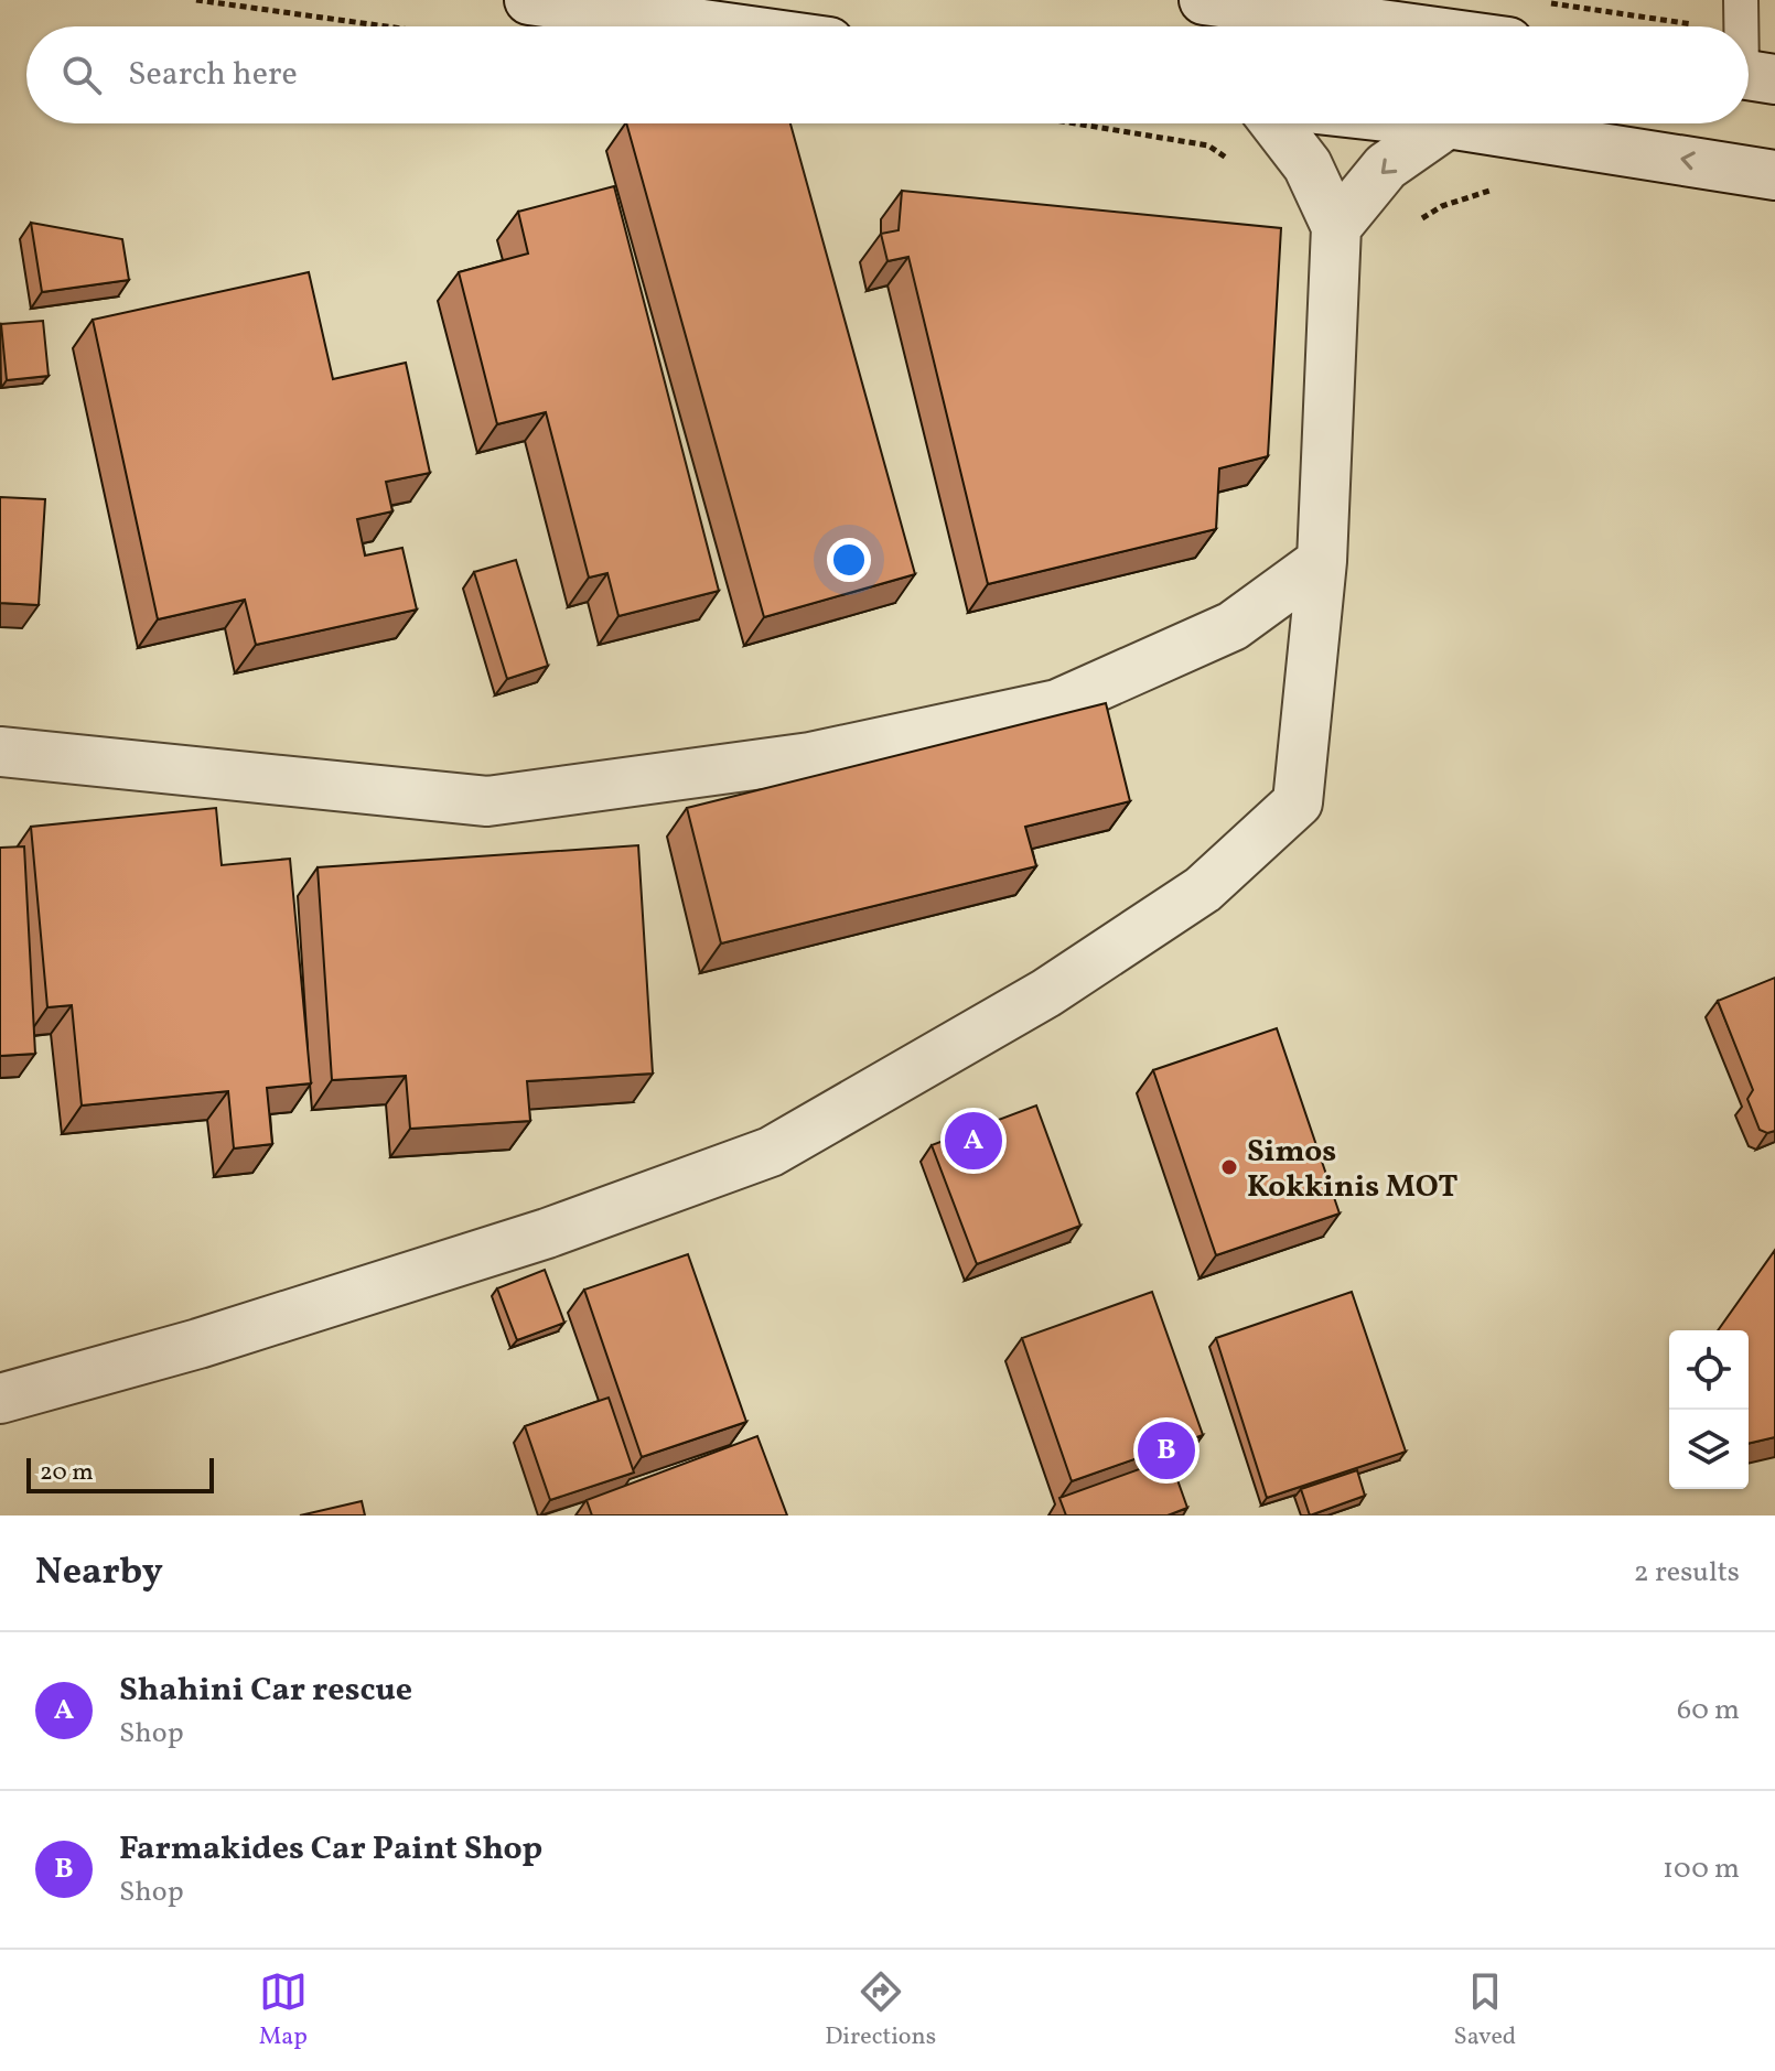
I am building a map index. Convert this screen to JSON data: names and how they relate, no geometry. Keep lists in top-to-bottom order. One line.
{"places":["Simos Kokkinis MOT"],"scale_bar":"20 m","page":{"search":"Search here","pins":["A","B"],"scale":"20 m","heading":["Nearby","2 results"],"list":[{"mark":"A","name":"Shahini Car rescue","note":"Shop","value":"60 m"},{"mark":"B","name":"Farmakides Car Paint Shop","note":"Shop","value":"100 m"}],"nav":["Map","Directions","Saved"]}}
